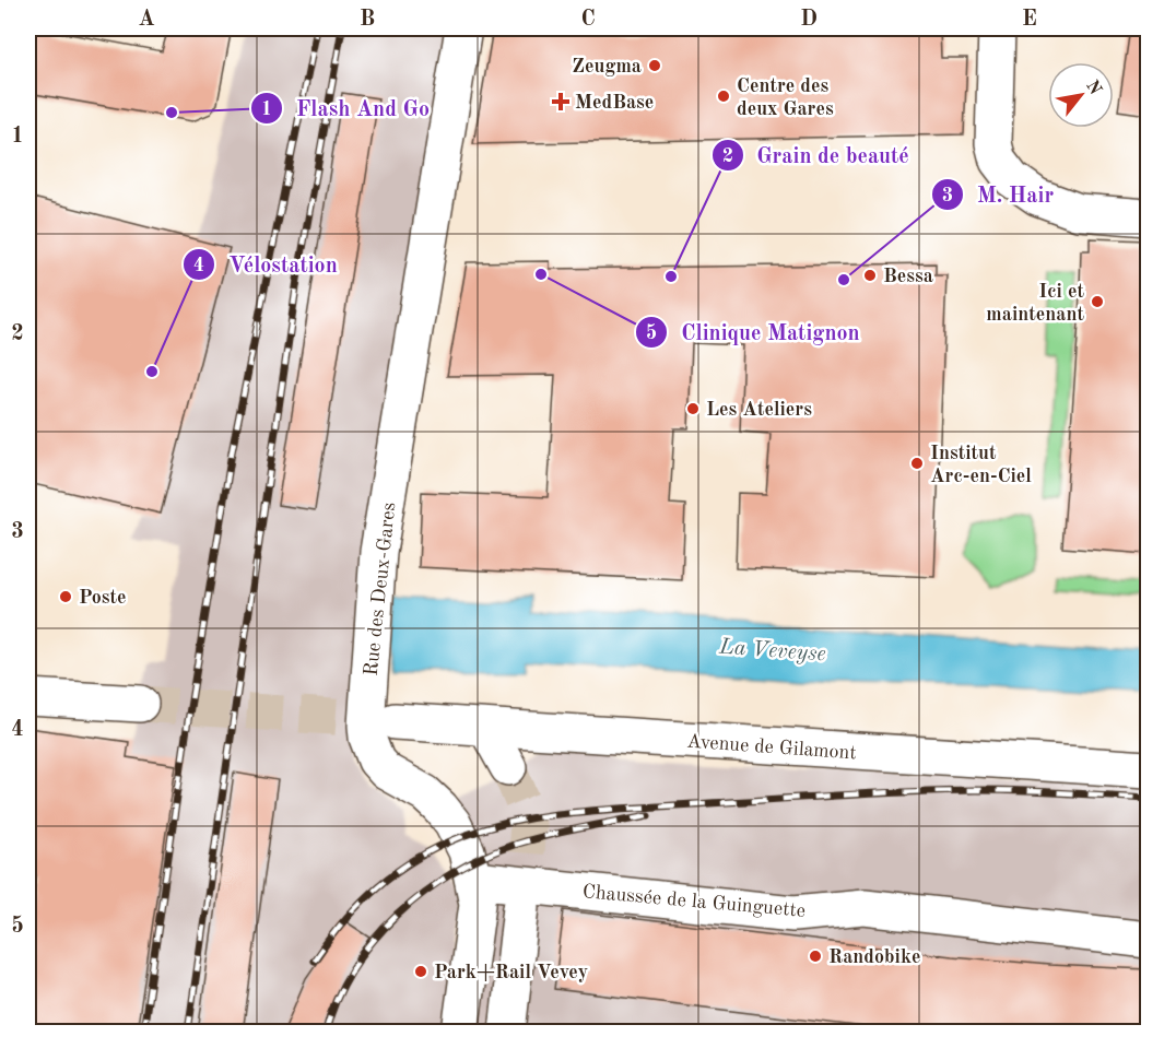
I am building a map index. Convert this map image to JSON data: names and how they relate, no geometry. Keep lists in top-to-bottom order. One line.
{"streets":{"street":["Rue des Deux-Gares","Avenue de Gilamont","Chaussée de la Guinguette"]},"crossings":[["Rue des Deux-Gares","Chaussée de la Guinguette"]],"water":["La Veveyse"],"places":{"other":["Zeugma","Centre des deux Gares","Flash And Go","Clinique Matignon","Bessa","Grain de beauté","M. Hair","Ici et maintenant","Vélostation","Les Ateliers","Institut Arc-en-Ciel","Poste","Randobike","Park+Rail Vevey"],"health":["MedBase"]},"north":"top right","grid":{"columns":["A","B","C","D","E"],"rows":["1","2","3","4","5"]}}
